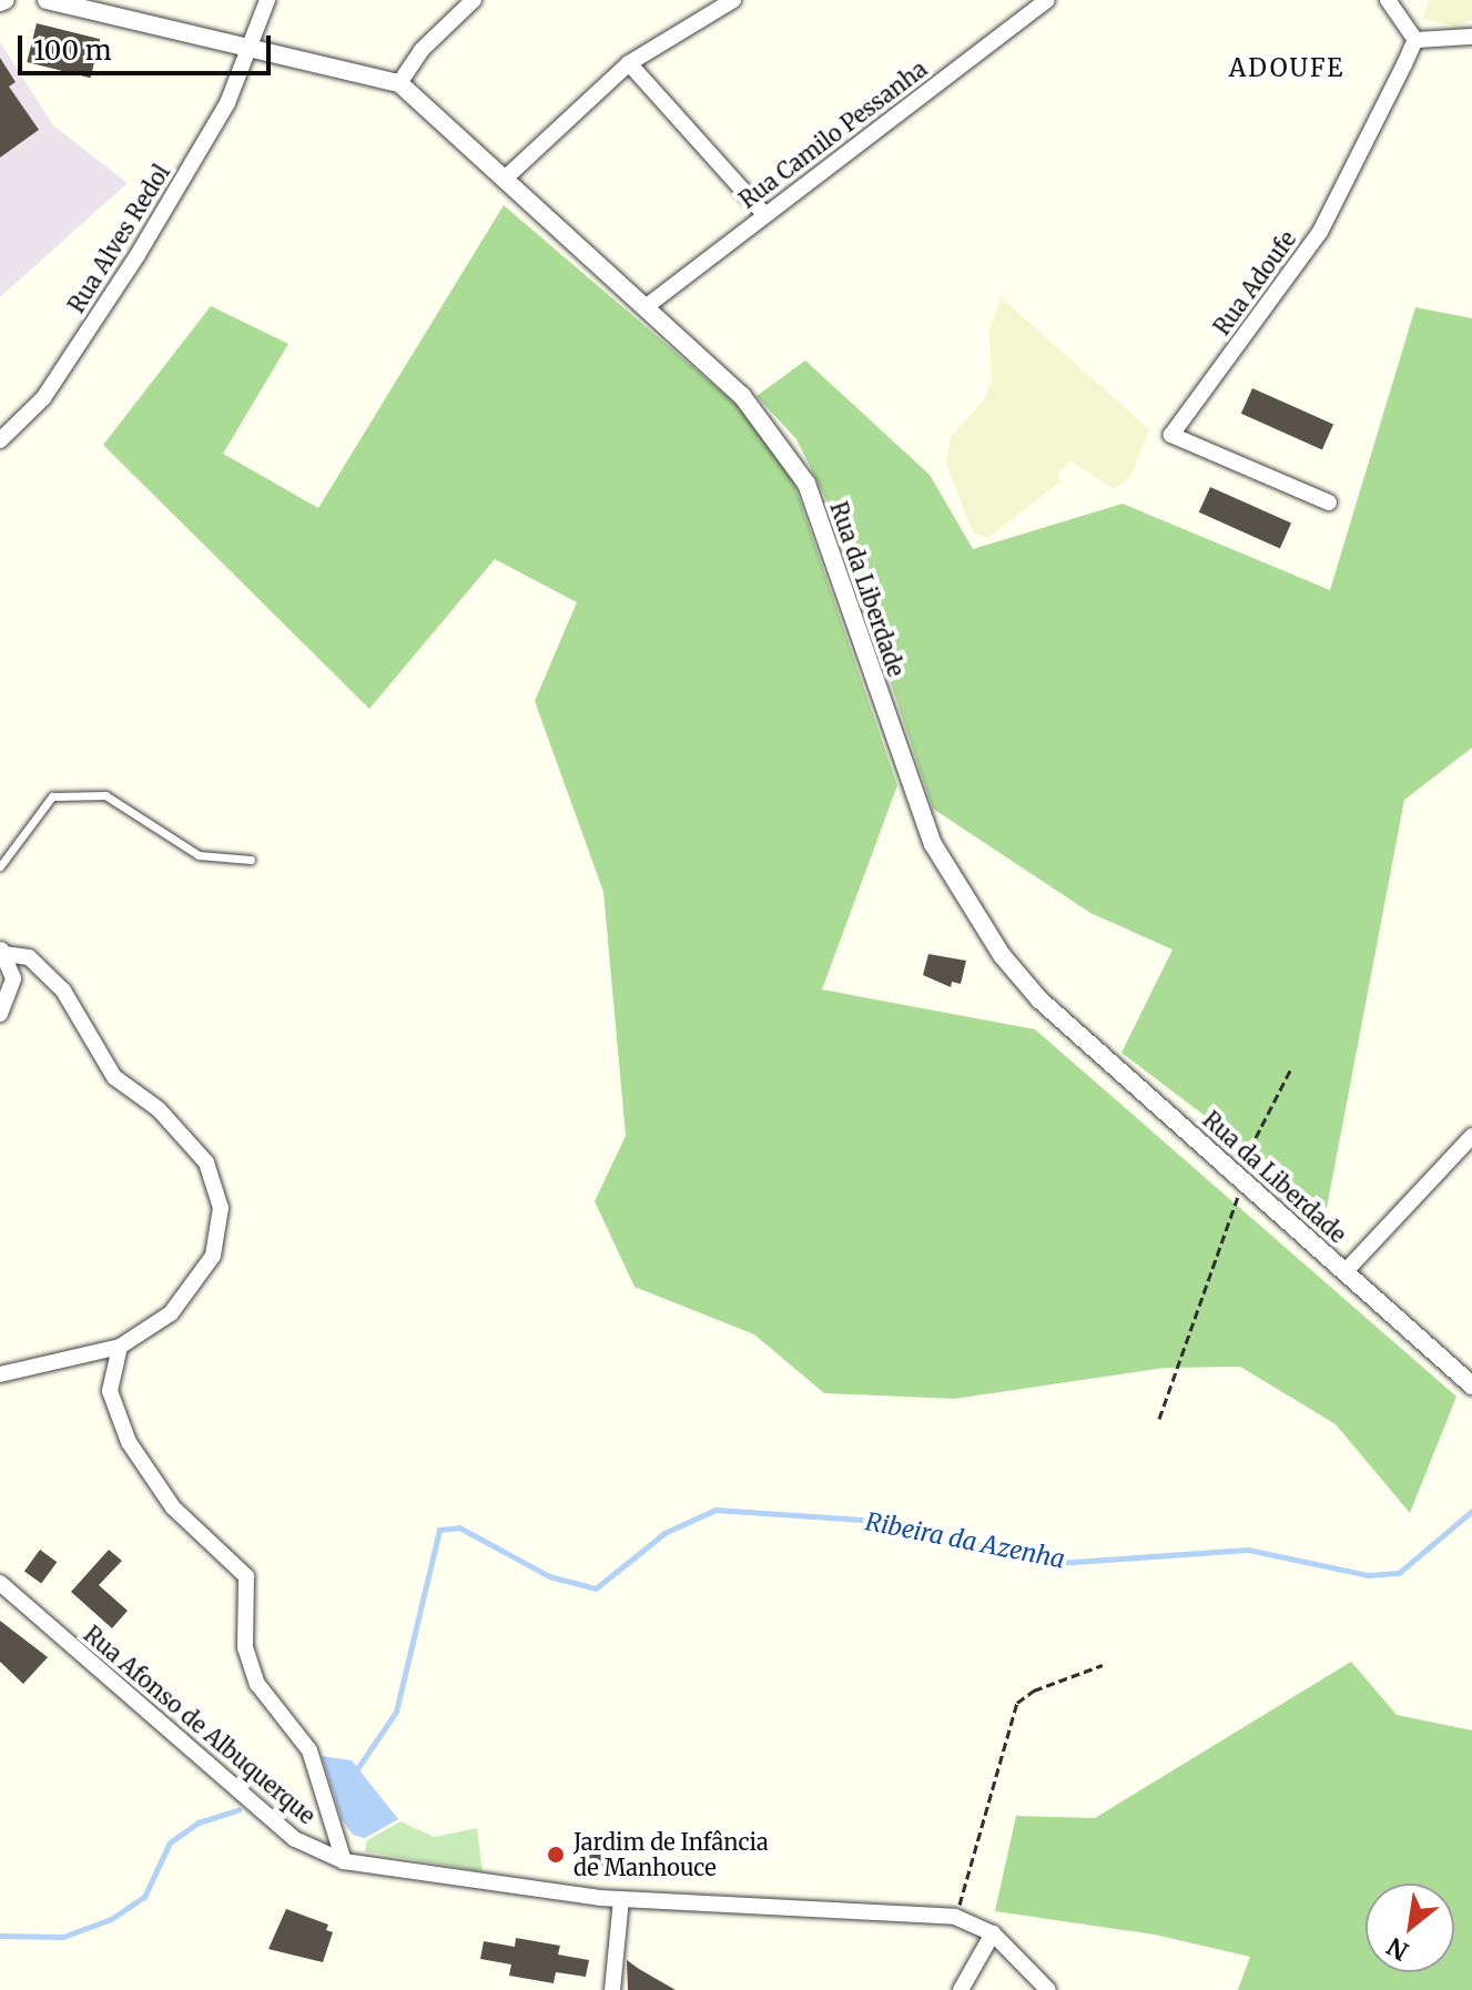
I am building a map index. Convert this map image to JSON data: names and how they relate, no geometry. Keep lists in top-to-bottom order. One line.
{"streets":{"street":["Rua Camilo Pessanha","Rua Alves Redol","Rua Adoufe","Rua da Liberdade","Rua Afonso de Albuquerque"]},"crossings":[["Rua Camilo Pessanha","Rua da Liberdade"],["Rua Alves Redol","Rua da Liberdade"]],"districts":["ADOUFE"],"water":["Ribeira da Azenha"],"places":["Jardim de Infância de Manhouce"],"scale_bar":"100 m","north":"bottom left"}
